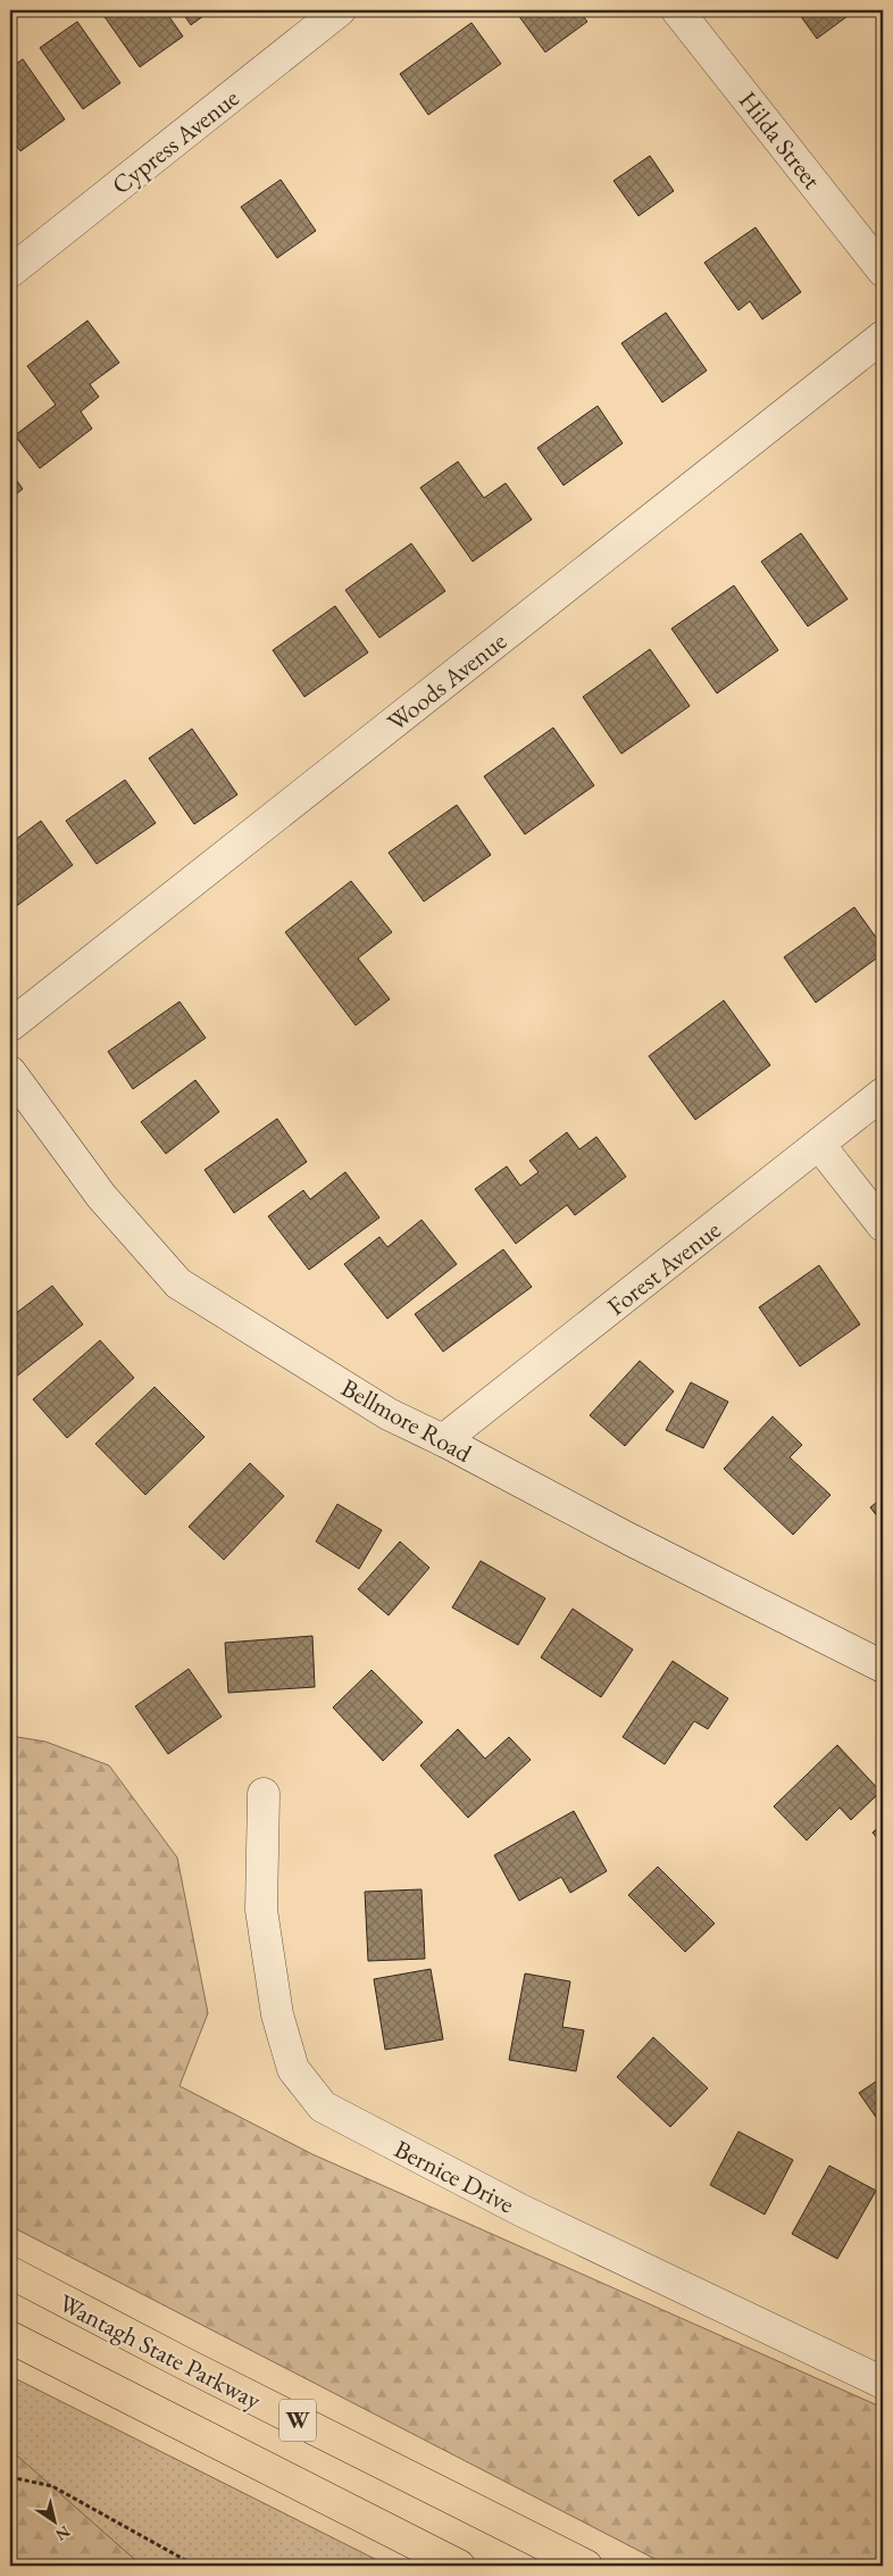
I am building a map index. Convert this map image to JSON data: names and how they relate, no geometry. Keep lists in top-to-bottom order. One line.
{"streets":{"highway":["Wantagh State Parkway","W"],"street":["Hilda Street","Cypress Avenue","Woods Avenue","Forest Avenue","Bellmore Road","Bernice Drive"]},"crossings":[["Forest Avenue","Bellmore Road"]],"north":"bottom right"}
